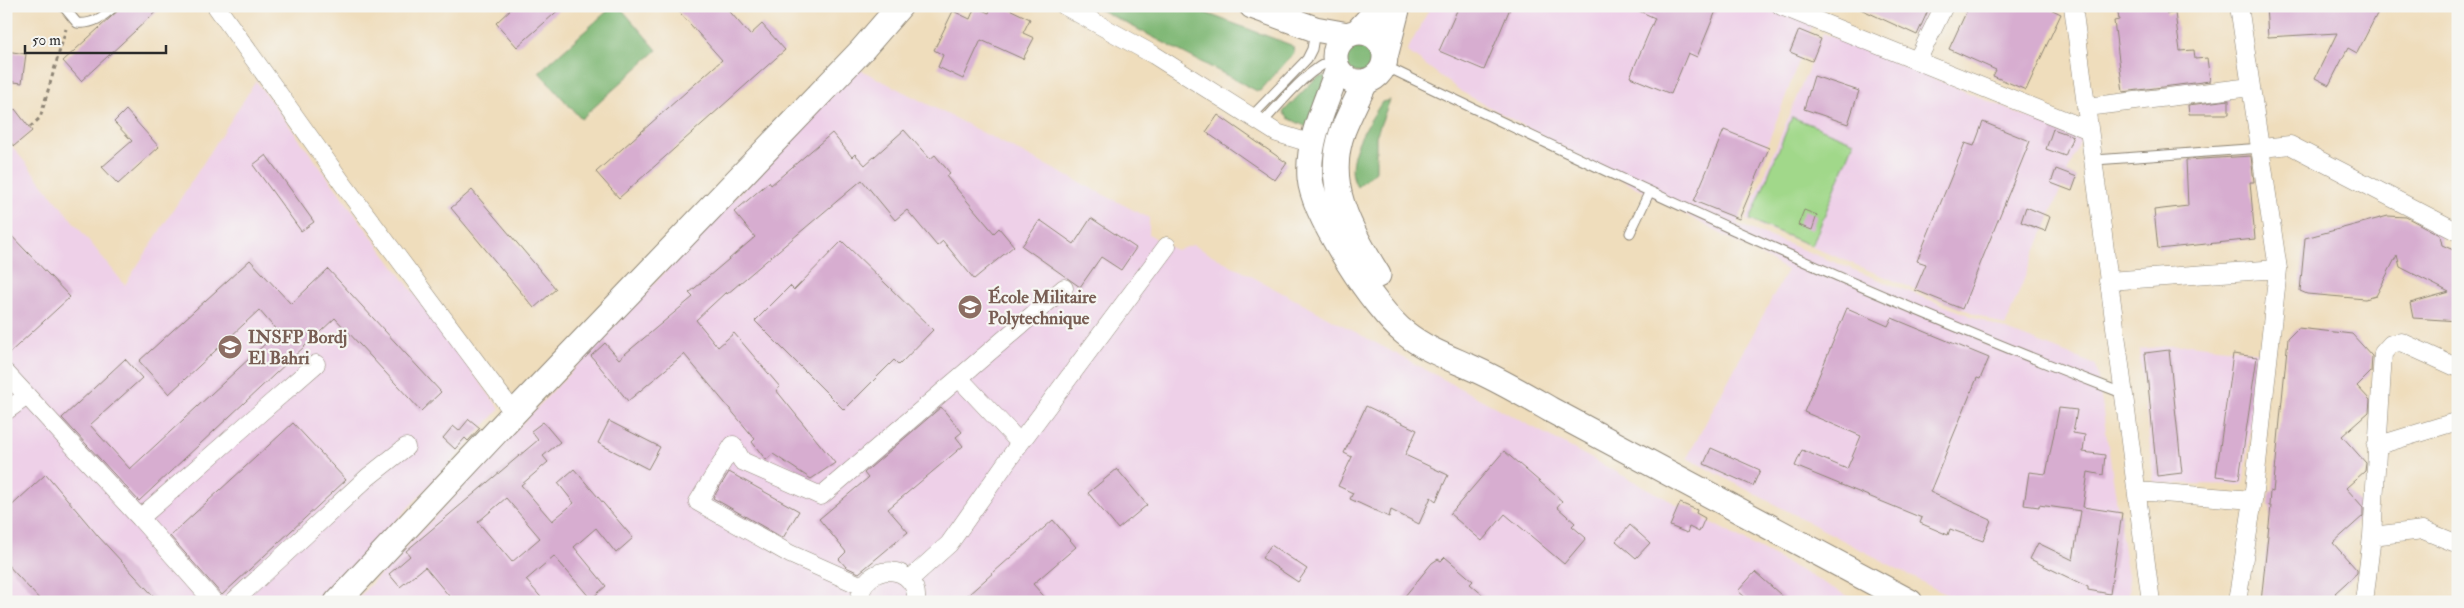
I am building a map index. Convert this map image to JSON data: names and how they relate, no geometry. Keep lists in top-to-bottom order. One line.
{"places":{"school or university":["École Militaire Polytechnique","INSFP Bordj El Bahri"]},"scale_bar":"50 m"}
